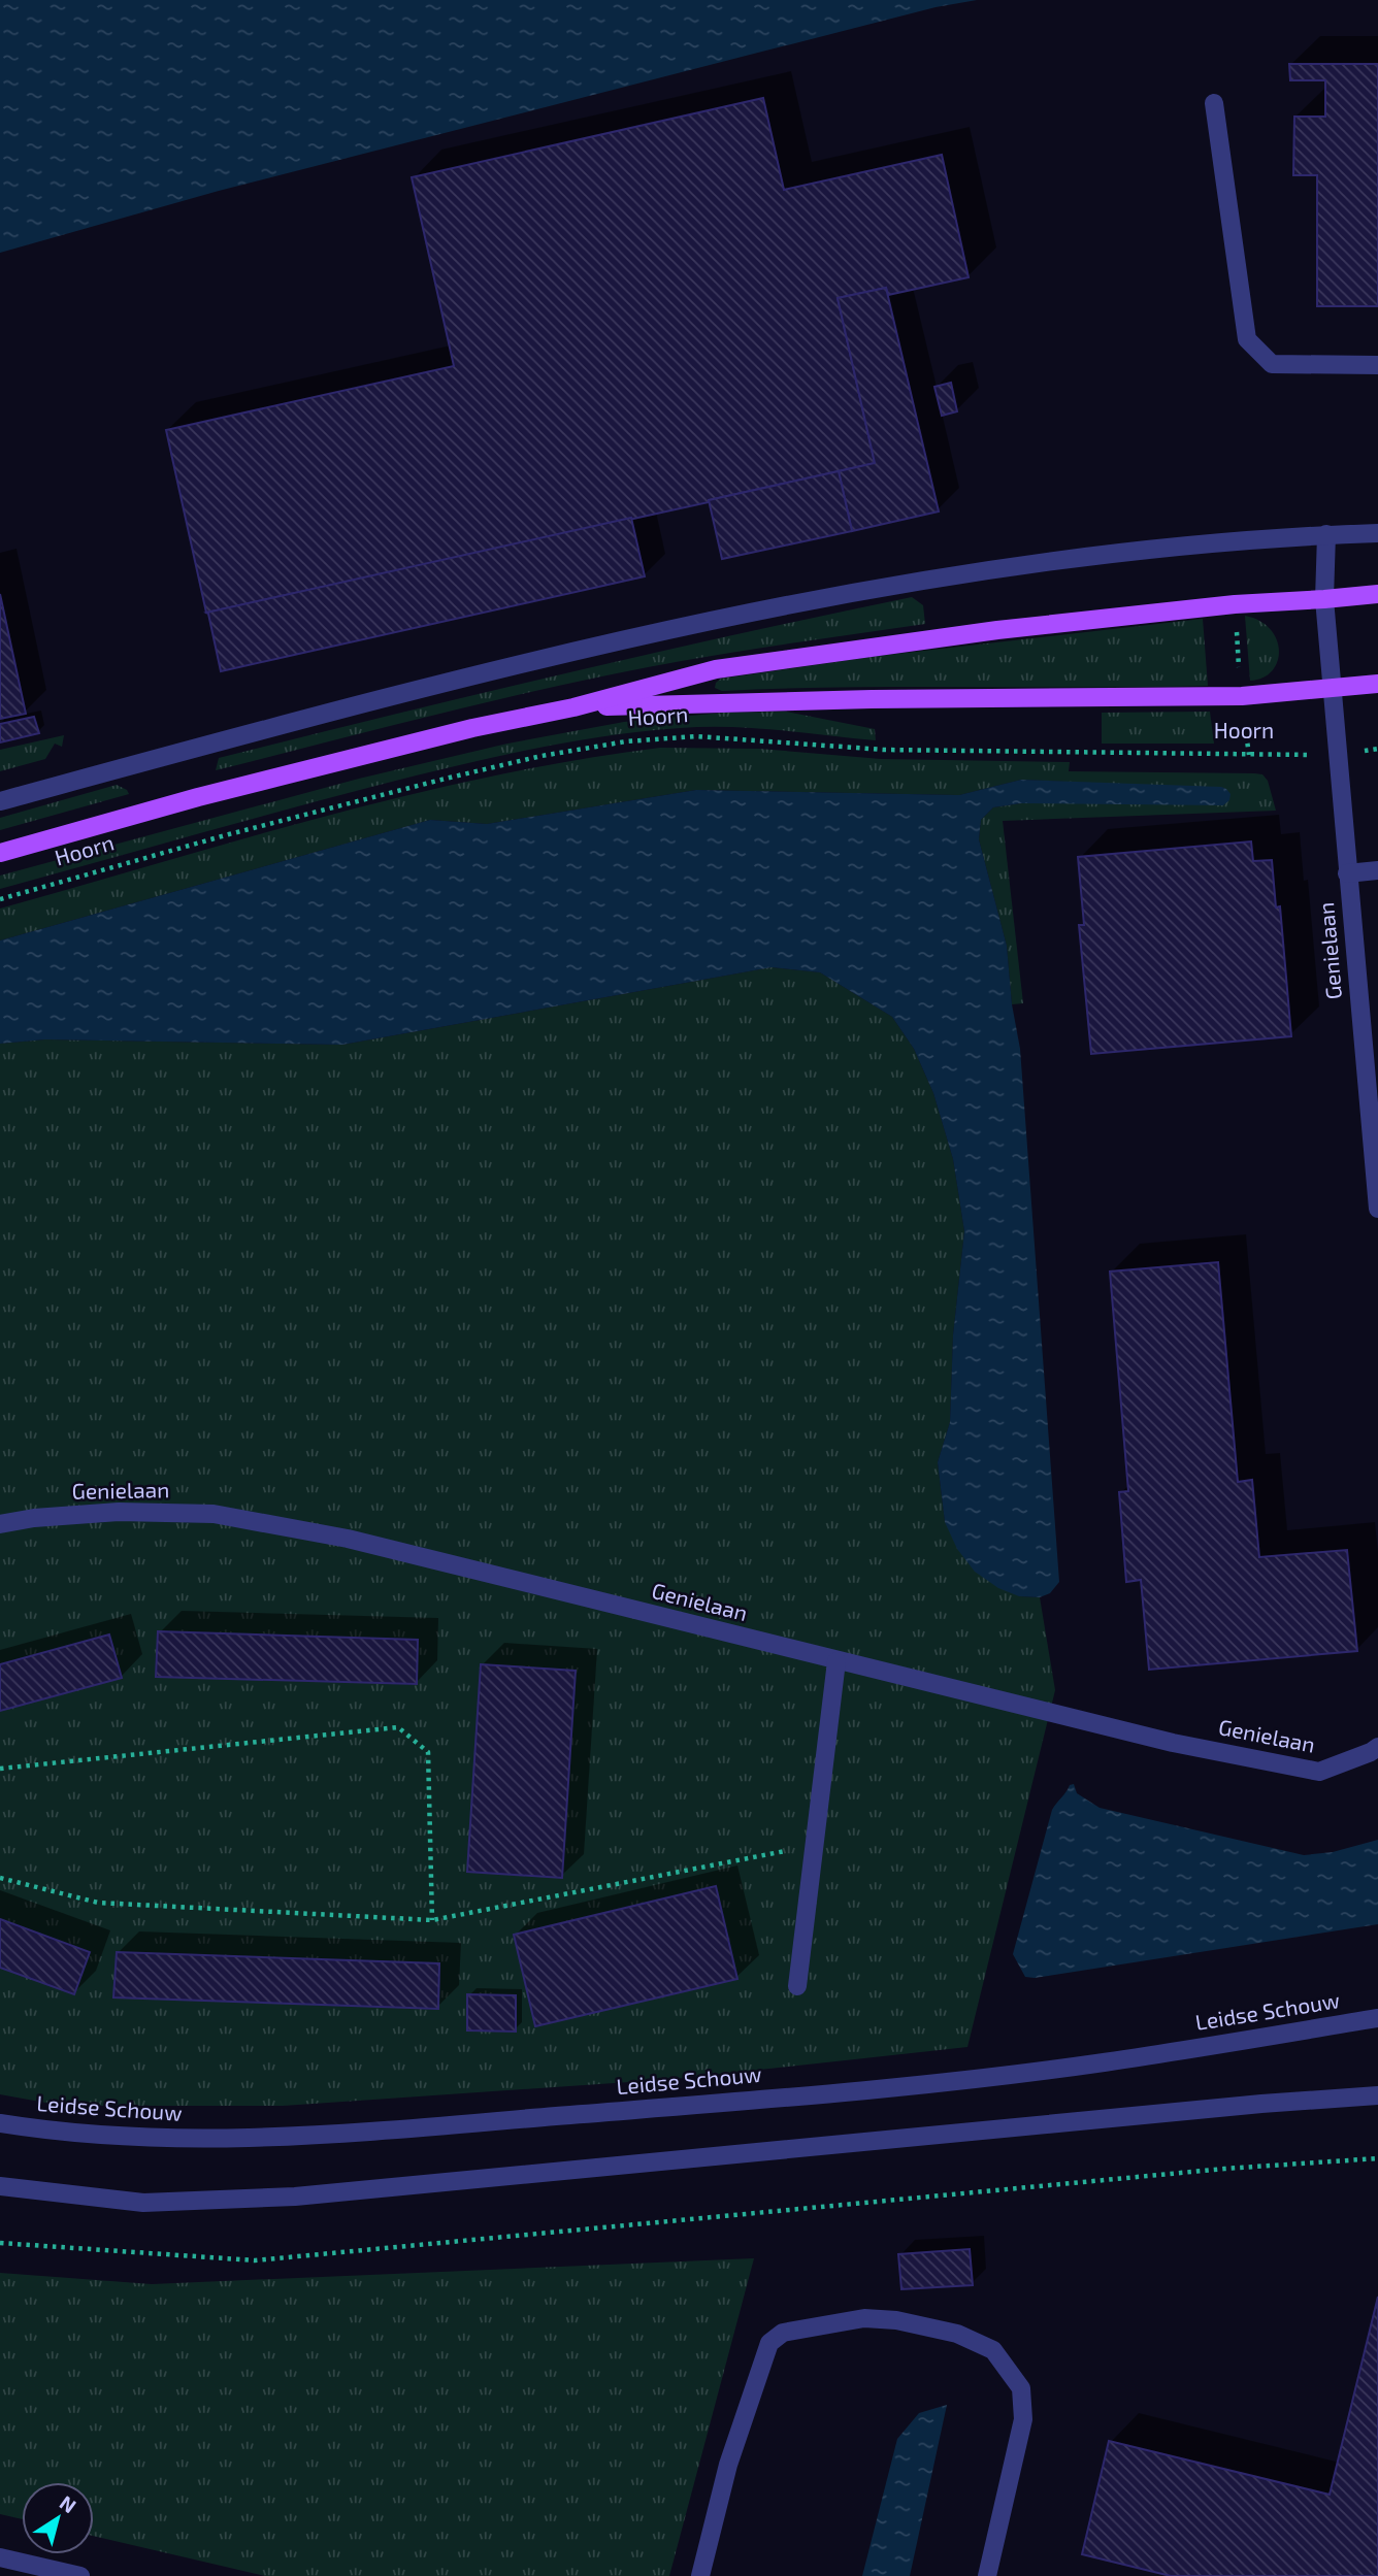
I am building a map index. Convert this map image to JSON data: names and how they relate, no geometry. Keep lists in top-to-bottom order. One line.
{"streets":{"main road":["Hoorn"],"street":["Genielaan","Leidse Schouw"]},"crossings":[["Hoorn","Genielaan"]],"north":"top right"}
